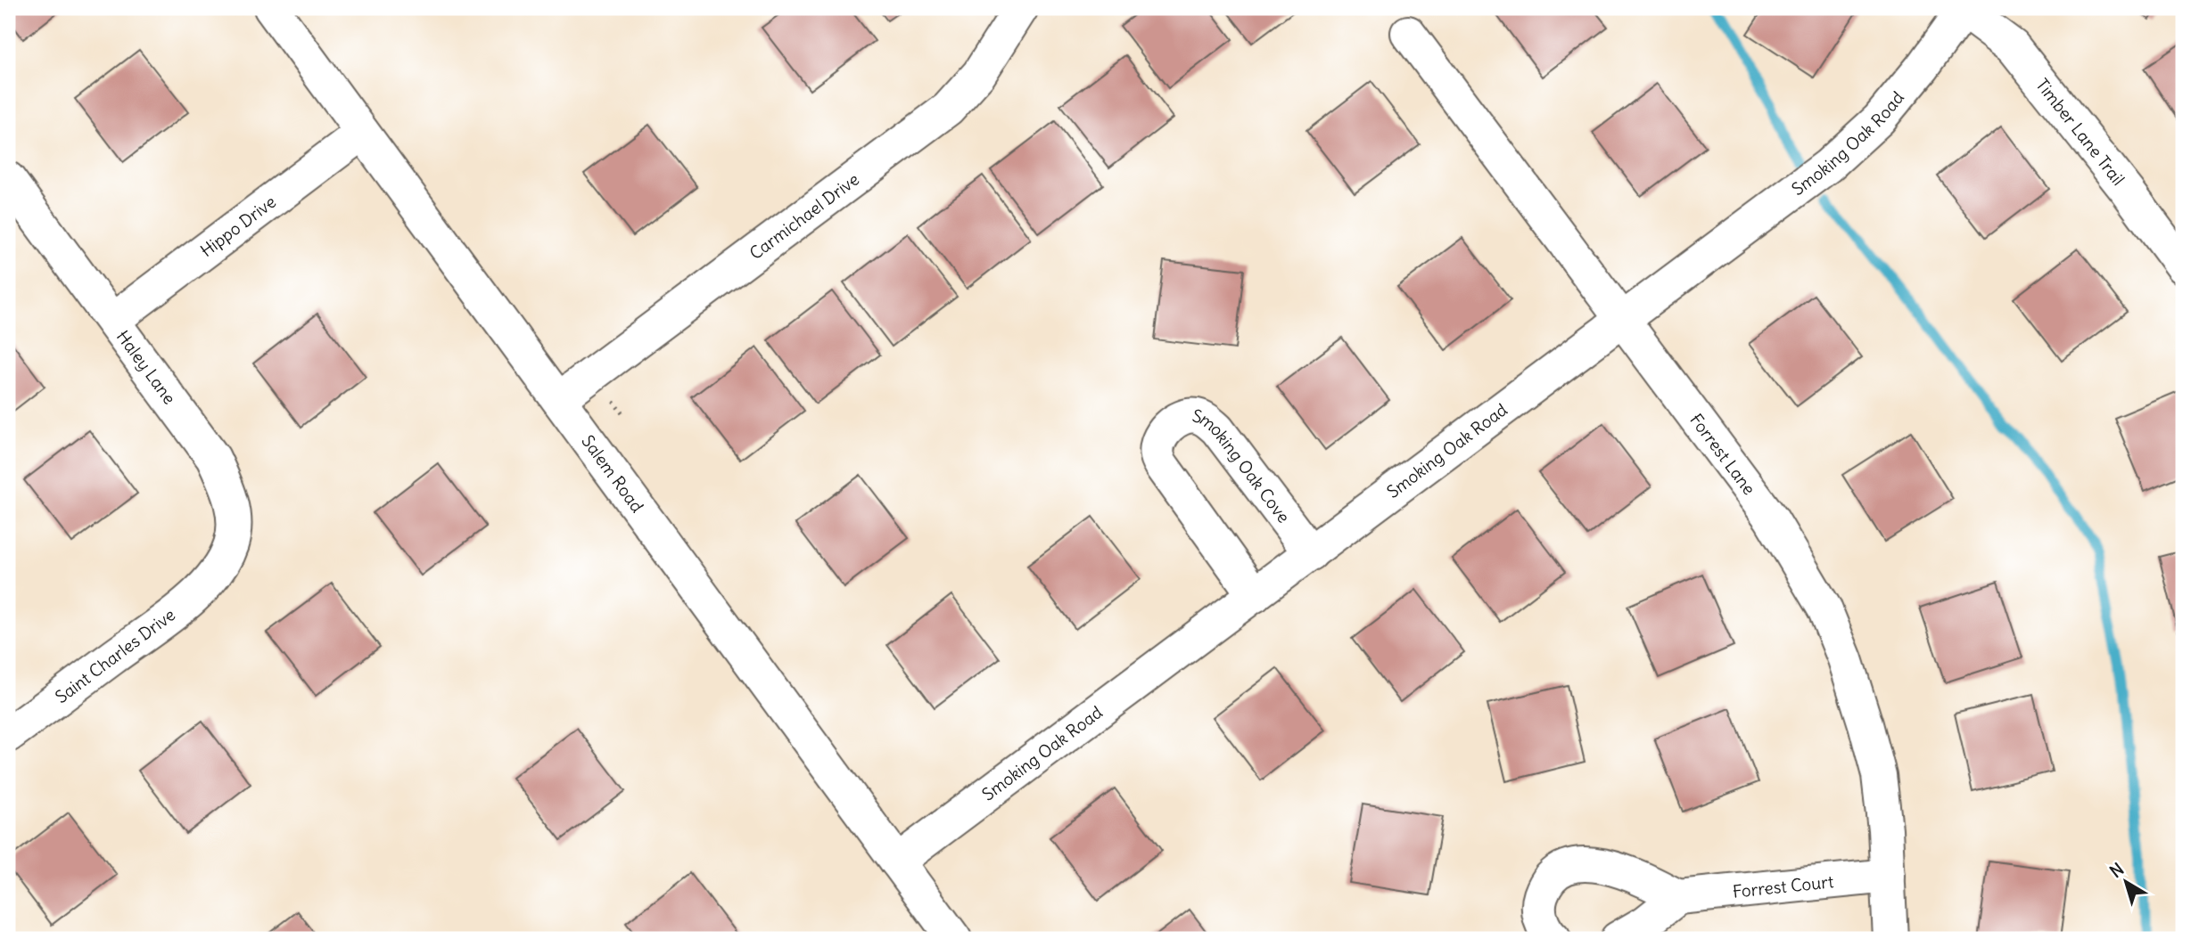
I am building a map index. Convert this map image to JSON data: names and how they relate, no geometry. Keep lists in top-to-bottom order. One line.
{"streets":{"street":["Timber Lane Trail","Smoking Oak Road","Carmichael Drive","Hippo Drive","Haley Lane","Forrest Lane","Smoking Oak Cove","Salem Road","Saint Charles Drive","Forrest Court"]},"crossings":[["Timber Lane Trail","Smoking Oak Road"],["Smoking Oak Road","Forrest Lane"],["Smoking Oak Road","Smoking Oak Cove"],["Smoking Oak Road","Salem Road"],["Carmichael Drive","Salem Road"],["Hippo Drive","Haley Lane"],["Hippo Drive","Salem Road"],["Haley Lane","Saint Charles Drive"],["Forrest Lane","Forrest Court"]],"north":"top left"}
